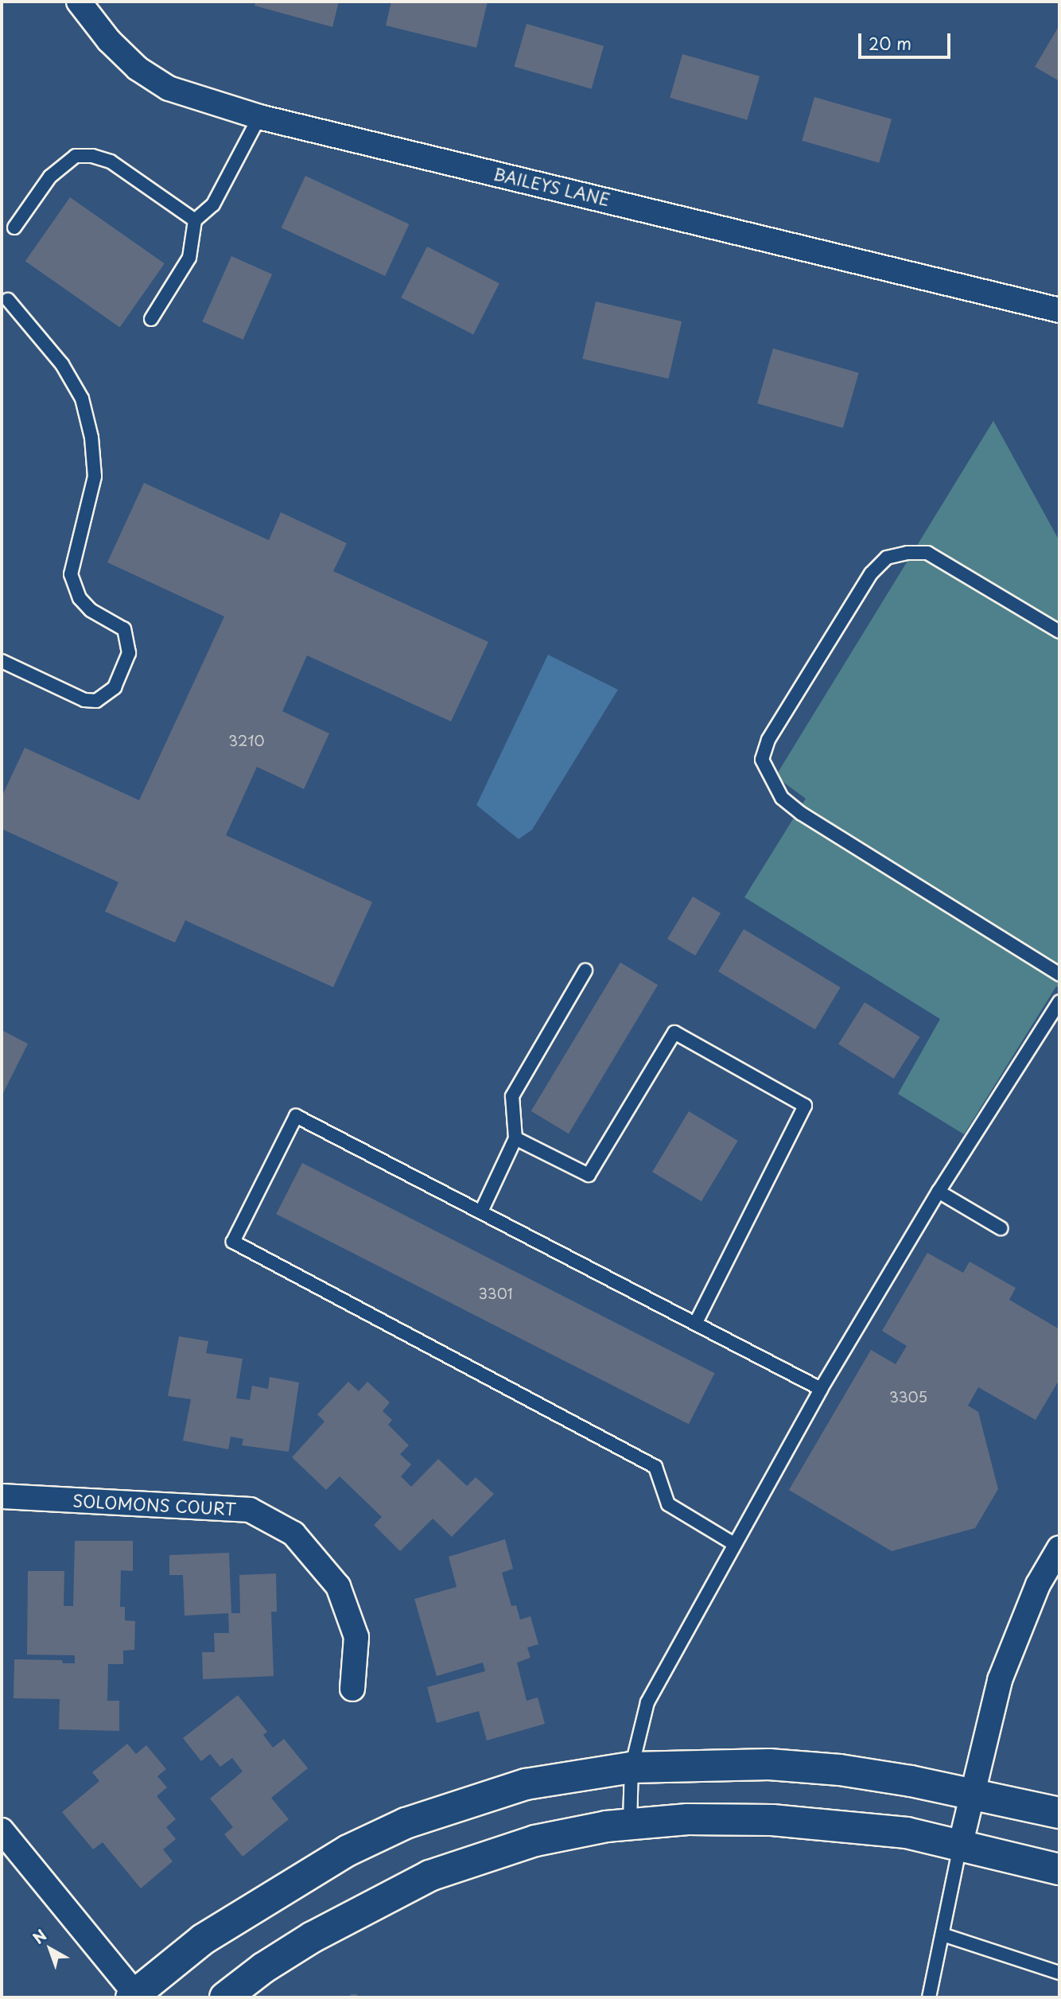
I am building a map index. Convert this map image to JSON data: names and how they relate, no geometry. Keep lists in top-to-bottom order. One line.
{"streets":{"street":["BAILEYS LANE","SOLOMONS COURT"]},"house_numbers":["3210","3301","3305"],"scale_bar":"20 m","north":"top left"}
